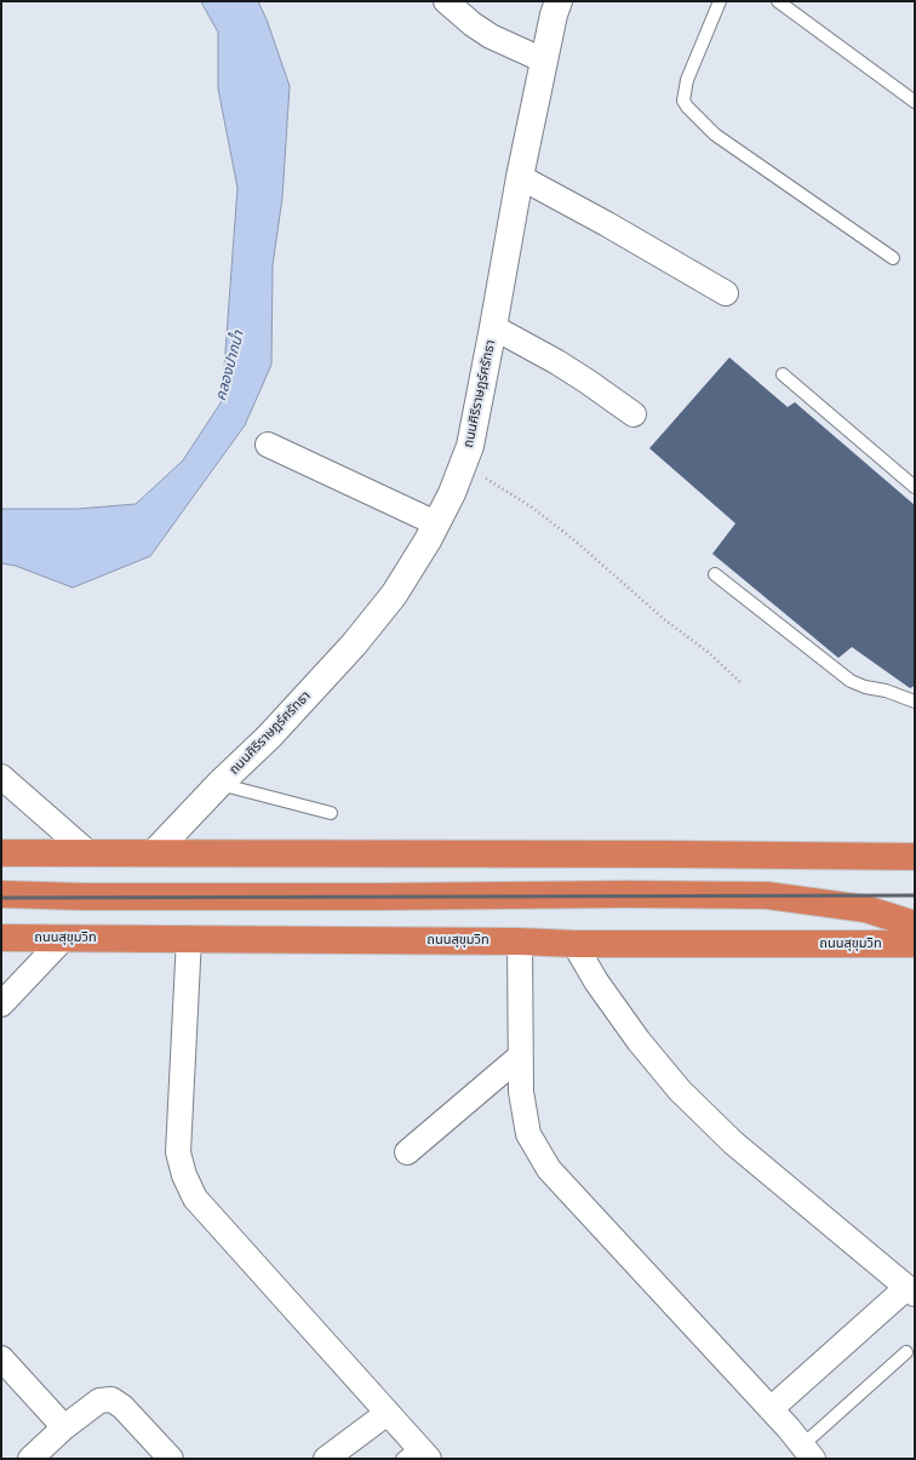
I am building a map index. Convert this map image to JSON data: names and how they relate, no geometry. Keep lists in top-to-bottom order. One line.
{"streets":{"highway":["ถนนสุขุมวิท"],"street":["ถนนศิริราษฎร์ศรัทธา"]},"water":["คลองปากน้ำ"]}
